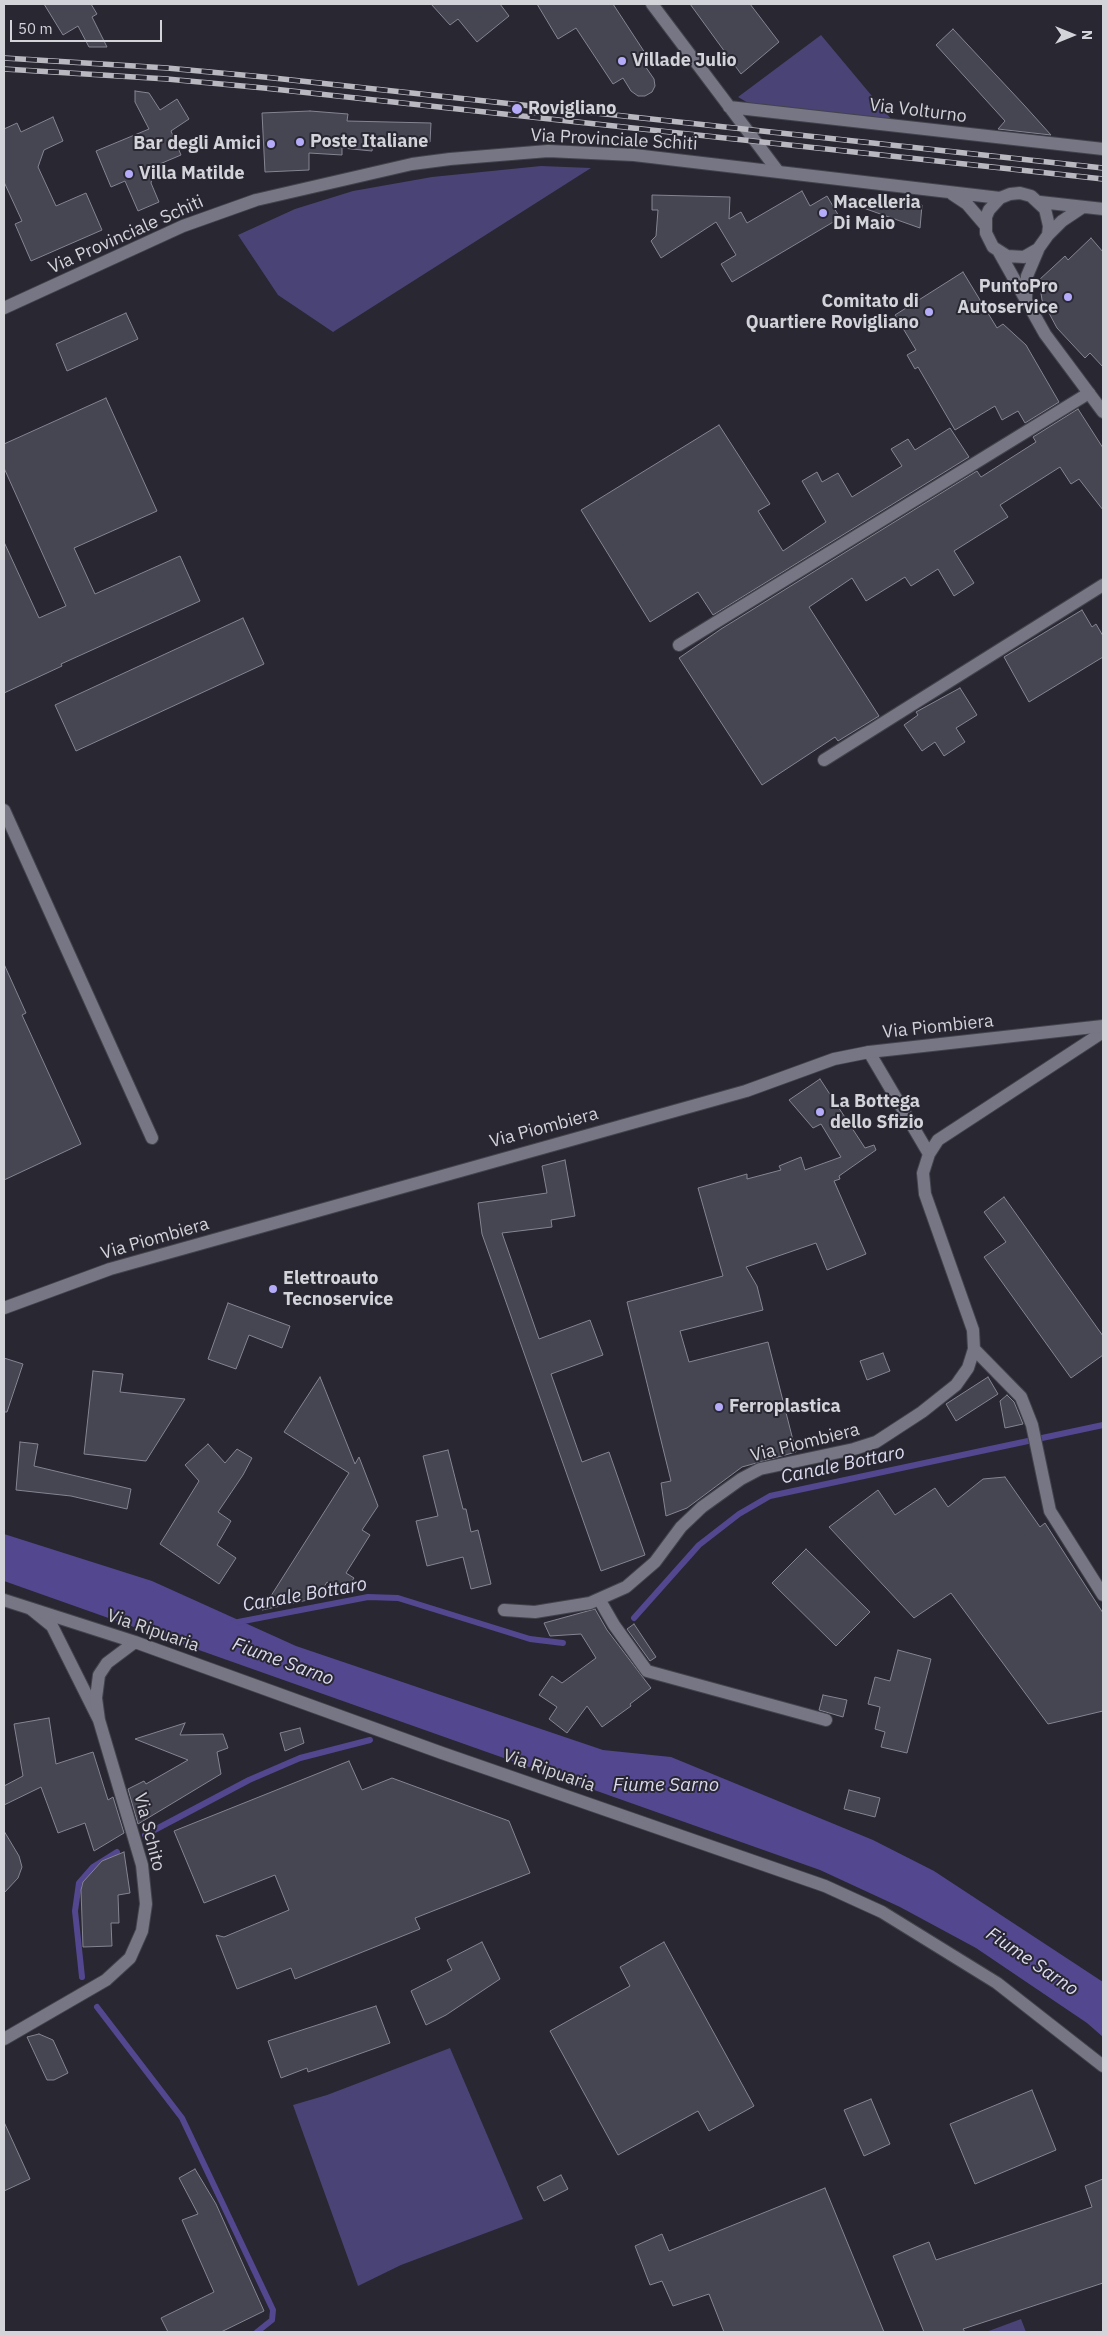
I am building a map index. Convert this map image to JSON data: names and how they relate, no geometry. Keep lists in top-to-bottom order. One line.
{"streets":{"street":["Via Volturno","Via Provinciale Schiti","Via Piombiera","Via Ripuaria","Via Schito"]},"crossings":[["Via Ripuaria","Via Schito"]],"water":["Canale Bottaro","Fiume Sarno"],"places":["Villade Julio","Rovigliano","Poste Italiane","Bar degli Amici","Villa Matilde","Macelleria Di Maio","PuntoPro Autoservice","Comitato di Quartiere Rovigliano","La Bottega dello Sfizio","Elettroauto Tecnoservice","Ferroplastica"],"scale_bar":"50 m","north":"right"}
